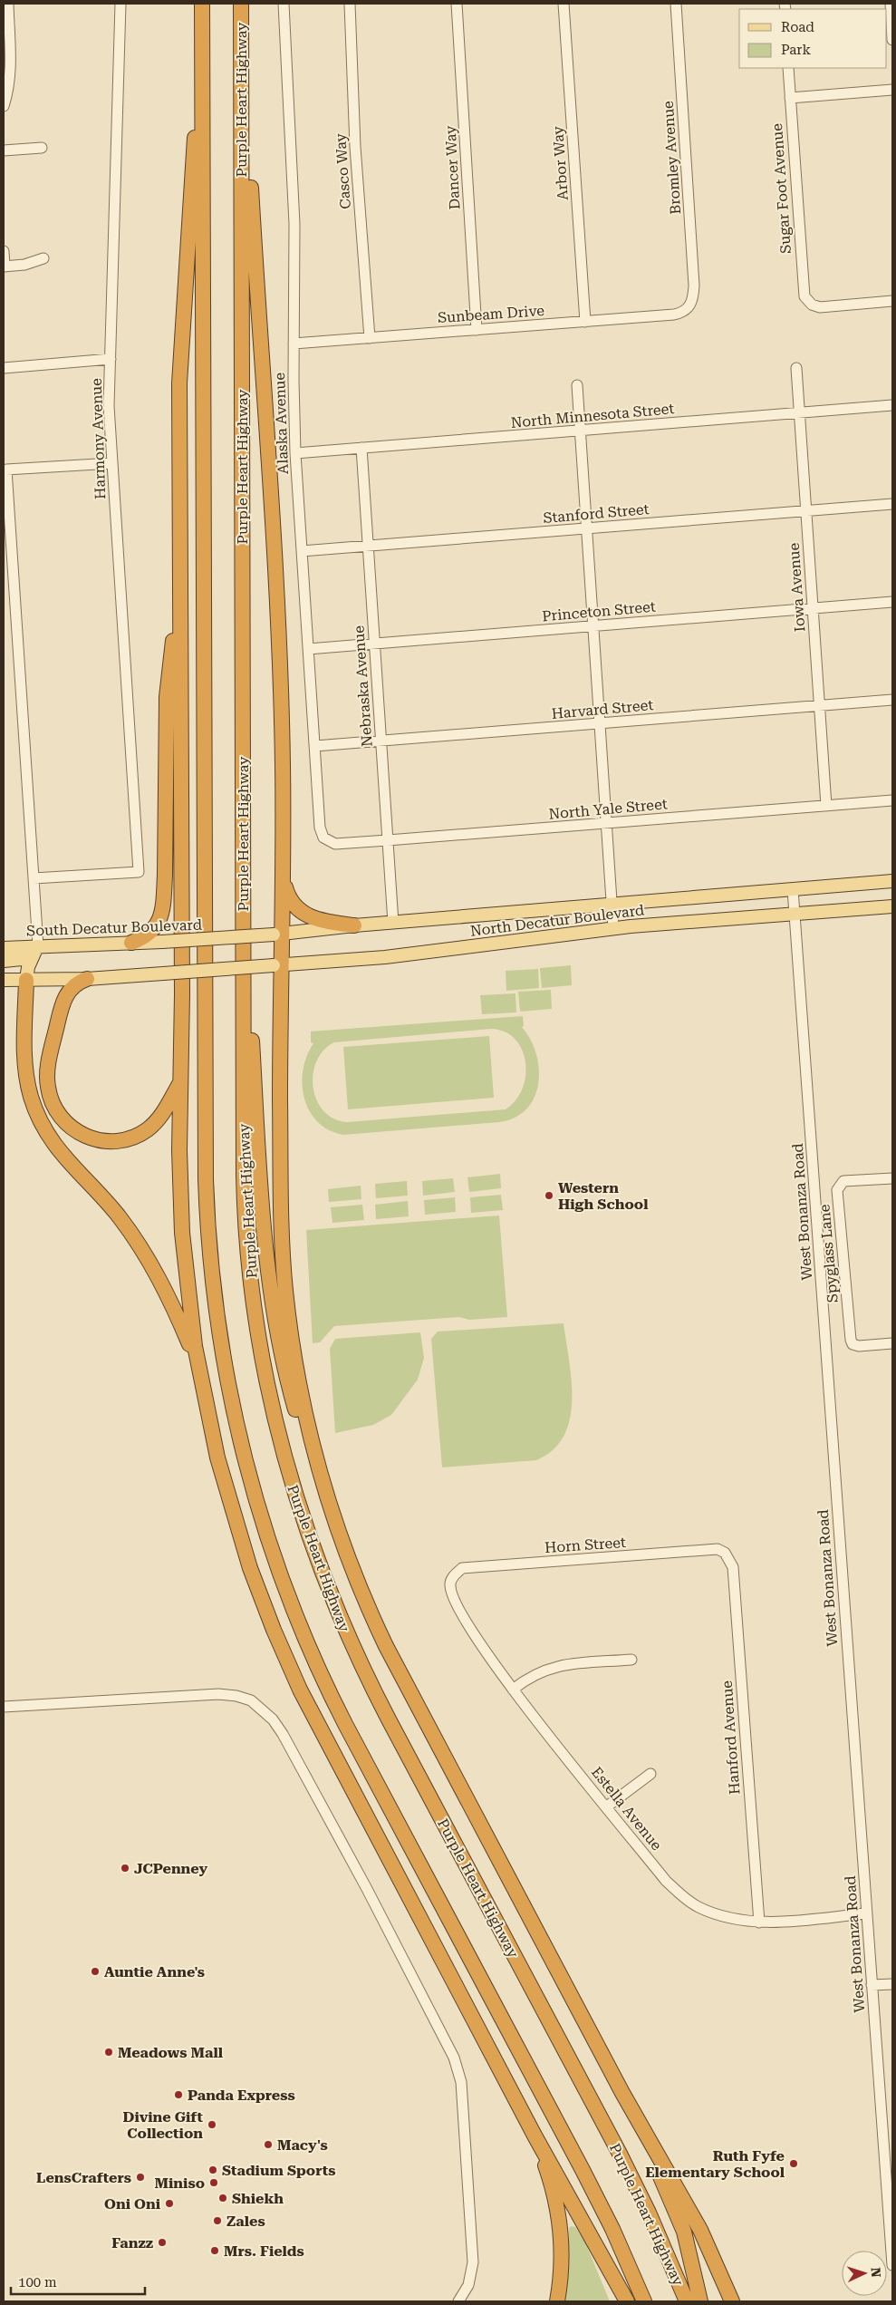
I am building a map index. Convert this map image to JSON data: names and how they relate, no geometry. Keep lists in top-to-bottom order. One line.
{"streets":{"highway":["Purple Heart Highway"],"main road":["North Decatur Boulevard","South Decatur Boulevard"],"street":["Bromley Avenue","Arbor Way","Dancer Way","Casco Way","Sugar Foot Avenue","Sunbeam Drive","North Minnesota Street","Alaska Avenue","Harmony Avenue","Stanford Street","Iowa Avenue","Princeton Street","Nebraska Avenue","Harvard Street","North Yale Street","West Bonanza Road","Spyglass Lane","Horn Street","Hanford Avenue","Estella Avenue"]},"crossings":[["Bromley Avenue","Sunbeam Drive"],["Arbor Way","Sunbeam Drive"],["Dancer Way","Sunbeam Drive"],["Casco Way","Sunbeam Drive"],["Sunbeam Drive","Alaska Avenue"],["North Minnesota Street","Alaska Avenue"],["North Minnesota Street","Iowa Avenue"],["North Minnesota Street","Nebraska Avenue"],["Alaska Avenue","Stanford Street"],["Alaska Avenue","Princeton Street"],["Alaska Avenue","Harvard Street"],["Alaska Avenue","North Yale Street"],["Stanford Street","Iowa Avenue"],["Stanford Street","Nebraska Avenue"],["Iowa Avenue","Princeton Street"],["Iowa Avenue","Harvard Street"],["Iowa Avenue","North Yale Street"],["Princeton Street","Nebraska Avenue"],["Nebraska Avenue","Harvard Street"],["Nebraska Avenue","North Yale Street"],["Nebraska Avenue","North Decatur Boulevard"],["North Decatur Boulevard","South Decatur Boulevard"],["North Decatur Boulevard","West Bonanza Road"],["West Bonanza Road","Estella Avenue"],["Horn Street","Hanford Avenue"],["Horn Street","Estella Avenue"],["Hanford Avenue","Estella Avenue"]],"places":["Western High School","JCPenney","Auntie Anne's","Meadows Mall","Panda Express","Divine Gift Collection","Macy's","Ruth Fyfe Elementary School","Stadium Sports","LensCrafters","Miniso","Shiekh","Oni Oni","Zales","Fanzz","Mrs. Fields"],"legend":["Road","Park"],"scale_bar":"100 m","north":"right"}
